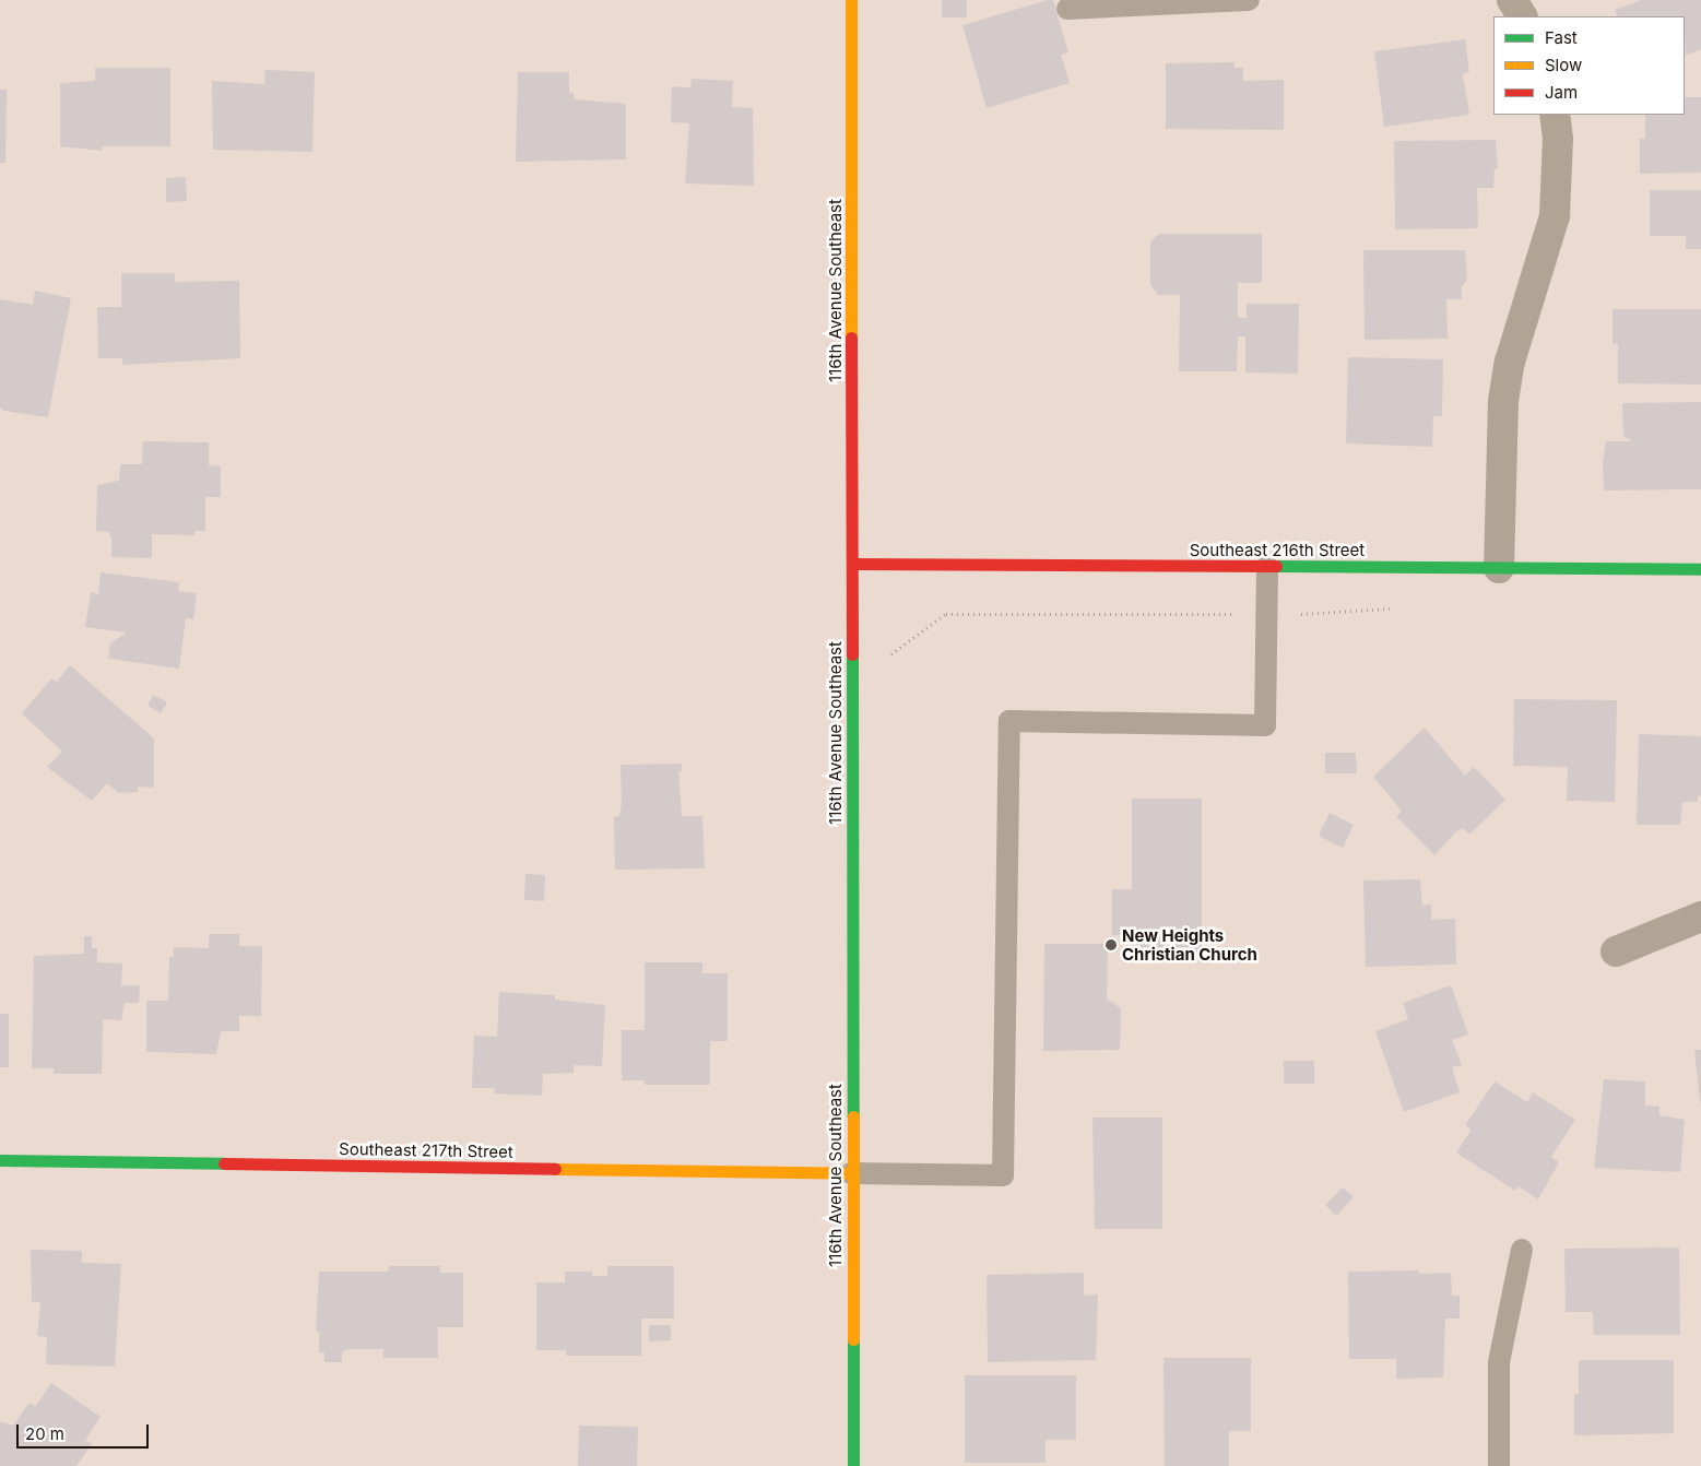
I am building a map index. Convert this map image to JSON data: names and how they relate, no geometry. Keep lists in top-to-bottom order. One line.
{"streets":{"street":["116th Avenue Southeast","Southeast 216th Street","Southeast 217th Street"]},"crossings":[["116th Avenue Southeast","Southeast 216th Street"],["116th Avenue Southeast","Southeast 217th Street"]],"places":["New Heights Christian Church"],"legend":["Fast","Slow","Jam"],"scale_bar":"20 m"}
